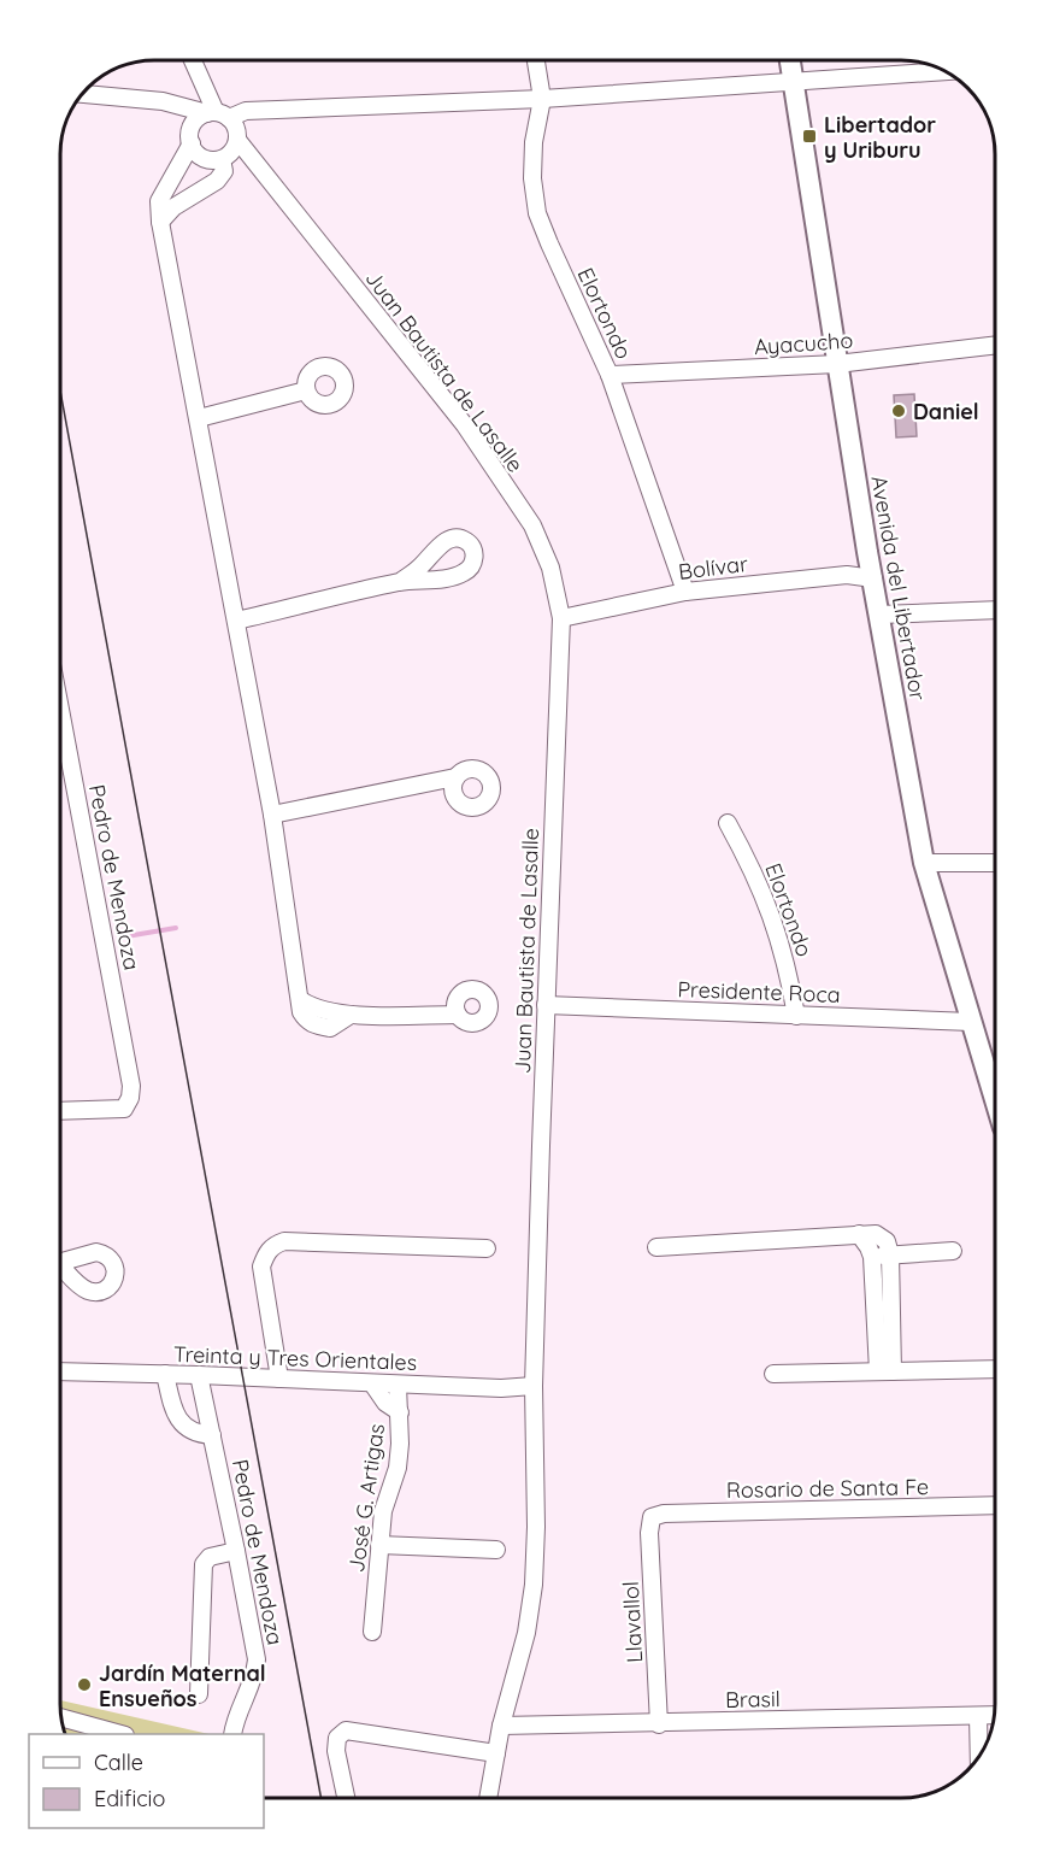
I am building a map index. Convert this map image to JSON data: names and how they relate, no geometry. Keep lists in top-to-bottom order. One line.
{"streets":{"main road":["Avenida del Libertador"],"street":["Elortondo","Ayacucho","Juan Bautista de Lasalle","Bolívar","Pedro de Mendoza","Presidente Roca","Treinta y Tres Orientales","Rosario de Santa Fe","José G. Artigas","Llavallol","Brasil"]},"crossings":[["Elortondo","Ayacucho"],["Elortondo","Bolívar"],["Elortondo","Presidente Roca"],["Ayacucho","Avenida del Libertador"],["Juan Bautista de Lasalle","Bolívar"],["Juan Bautista de Lasalle","Presidente Roca"],["Juan Bautista de Lasalle","Treinta y Tres Orientales"],["Juan Bautista de Lasalle","Brasil"],["Bolívar","Avenida del Libertador"],["Avenida del Libertador","Presidente Roca"],["Pedro de Mendoza","Treinta y Tres Orientales"],["Treinta y Tres Orientales","José G. Artigas"],["Rosario de Santa Fe","Llavallol"],["Llavallol","Brasil"]],"places":{"transit":["Libertador y Uriburu"],"other":["Daniel","Jardín Maternal Ensueños"]},"legend":["Calle","Edificio"]}
